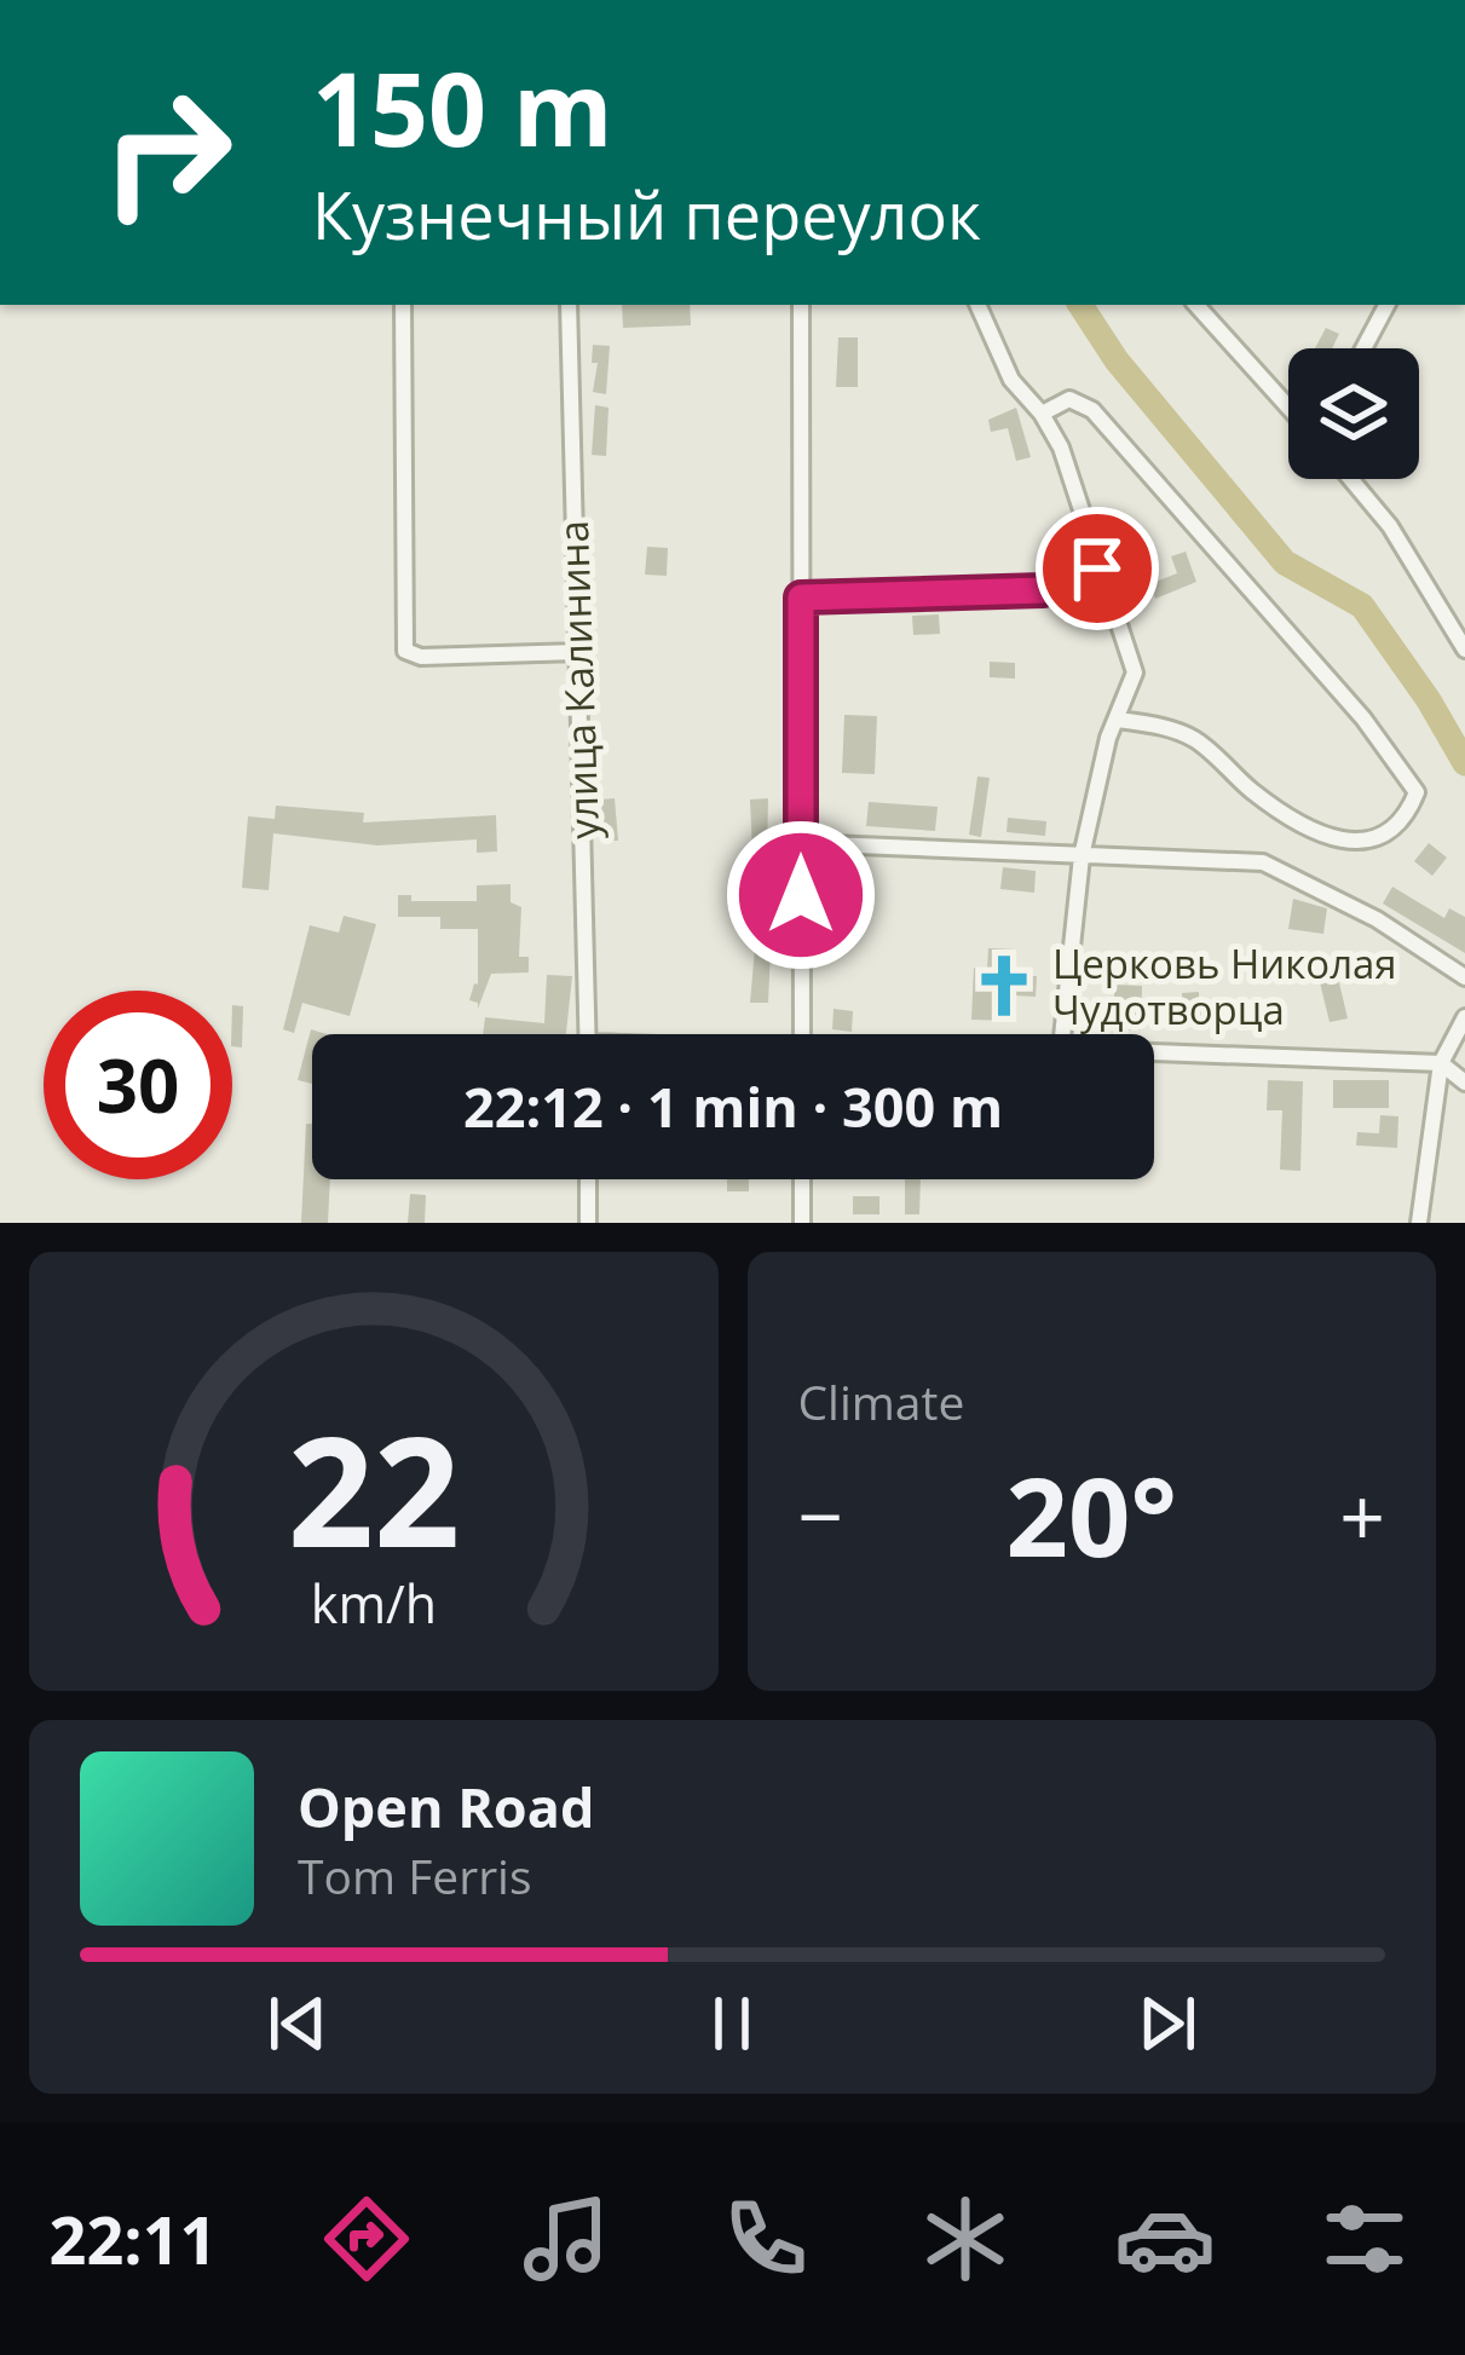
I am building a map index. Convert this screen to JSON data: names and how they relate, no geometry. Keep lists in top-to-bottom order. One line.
{"streets":{"street":["улица Калинина"]},"places":{"church":["Церковь Николая Чудотворца"]},"page":{"turn":["150 m","Кузнечный переулок"],"limit":"30","trip":"22:12 · 1 min · 300 m","tile":"Climate","heat":["−","20°","+"],"song":["Open Road","Tom Ferris"],"tabs":"22:11","gauge":["22","km/h"]}}
